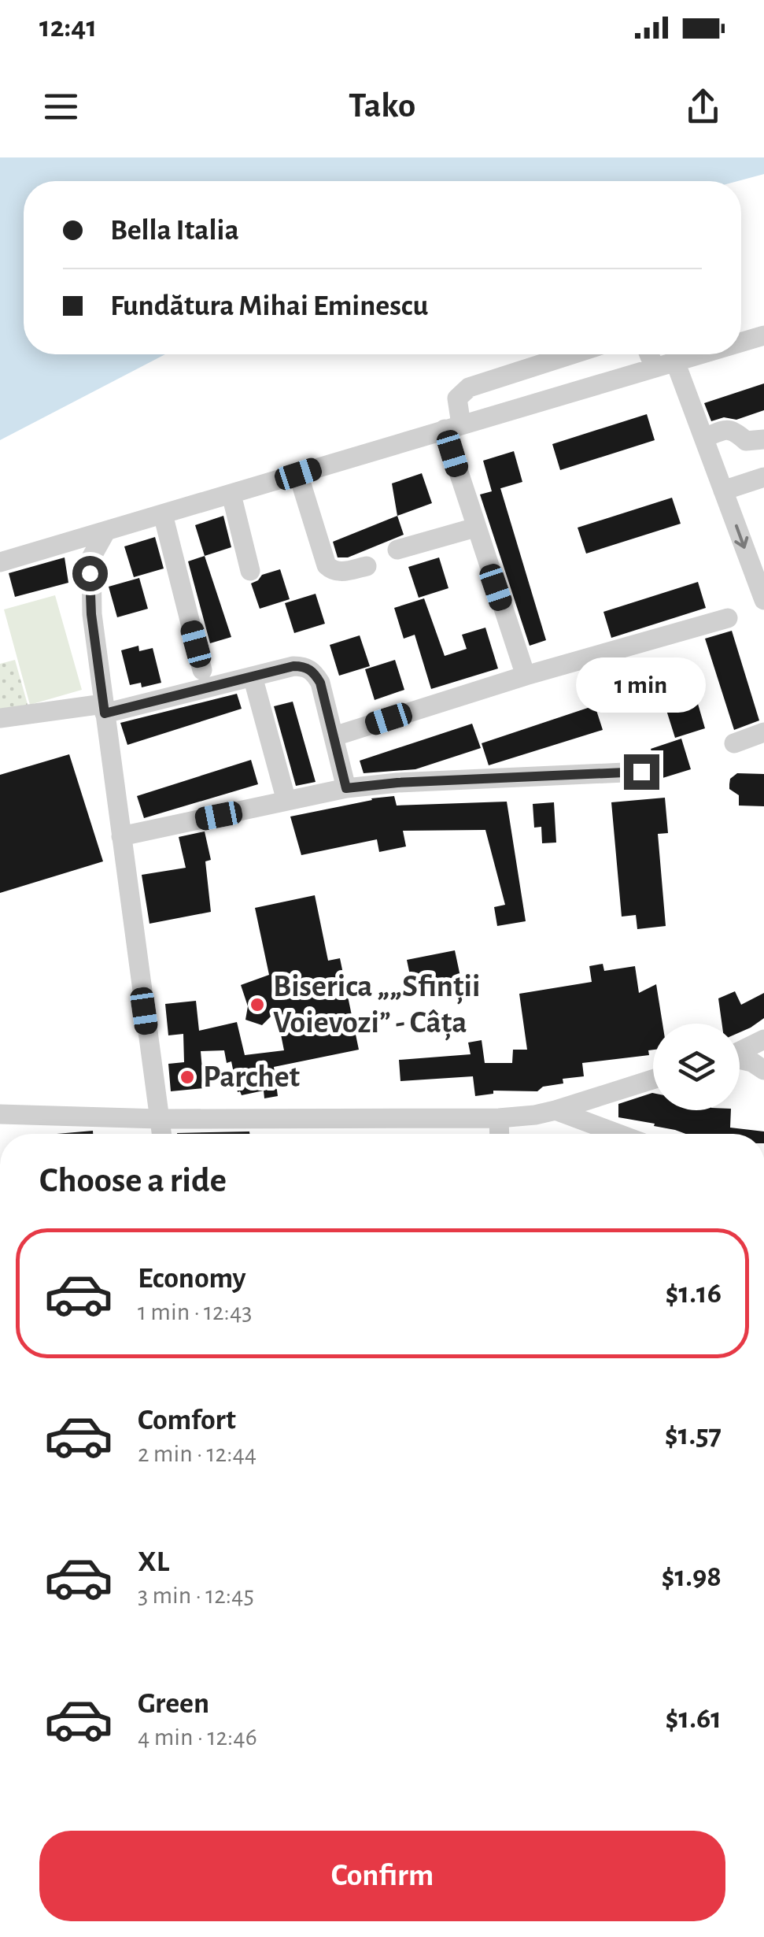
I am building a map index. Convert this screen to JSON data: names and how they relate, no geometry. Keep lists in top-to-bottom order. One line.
{"places":["Biserica „„Sfinții Voievozi” - Câța","Parchet"],"page":{"status":"12:41","header":"Tako","banner":["Bella Italia","Fundătura Mihai Eminescu"],"bubble":"1 min","heading":"Choose a ride","list":[{"name":"Economy","note":"1 min · 12:43","value":"$1.16"},{"name":"Comfort","note":"2 min · 12:44","value":"$1.57"},{"name":"XL","note":"3 min · 12:45","value":"$1.98"},{"name":"Green","note":"4 min · 12:46","value":"$1.61"}],"buttons":"Confirm"}}
